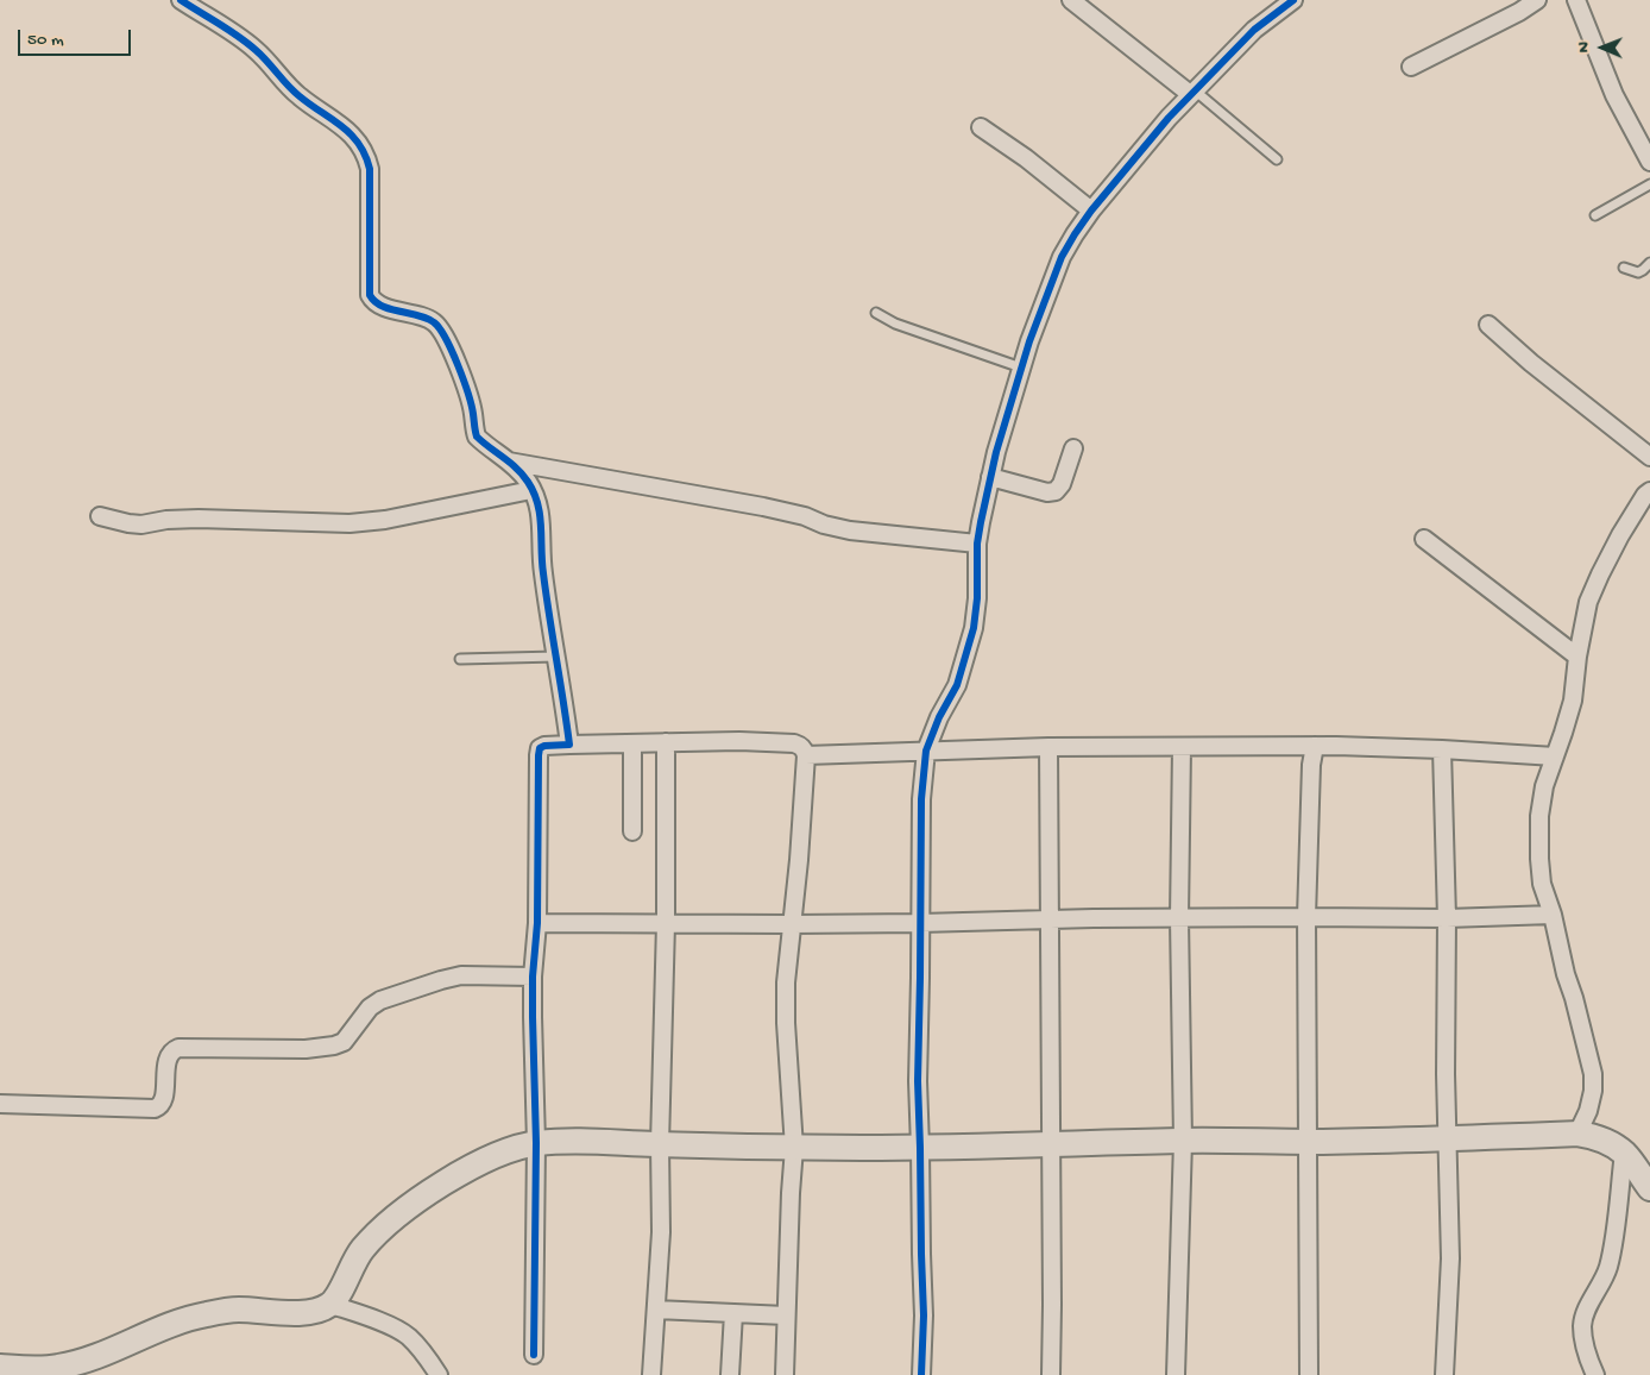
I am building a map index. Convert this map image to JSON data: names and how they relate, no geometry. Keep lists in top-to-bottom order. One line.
{"scale_bar":"50 m","north":"left"}
